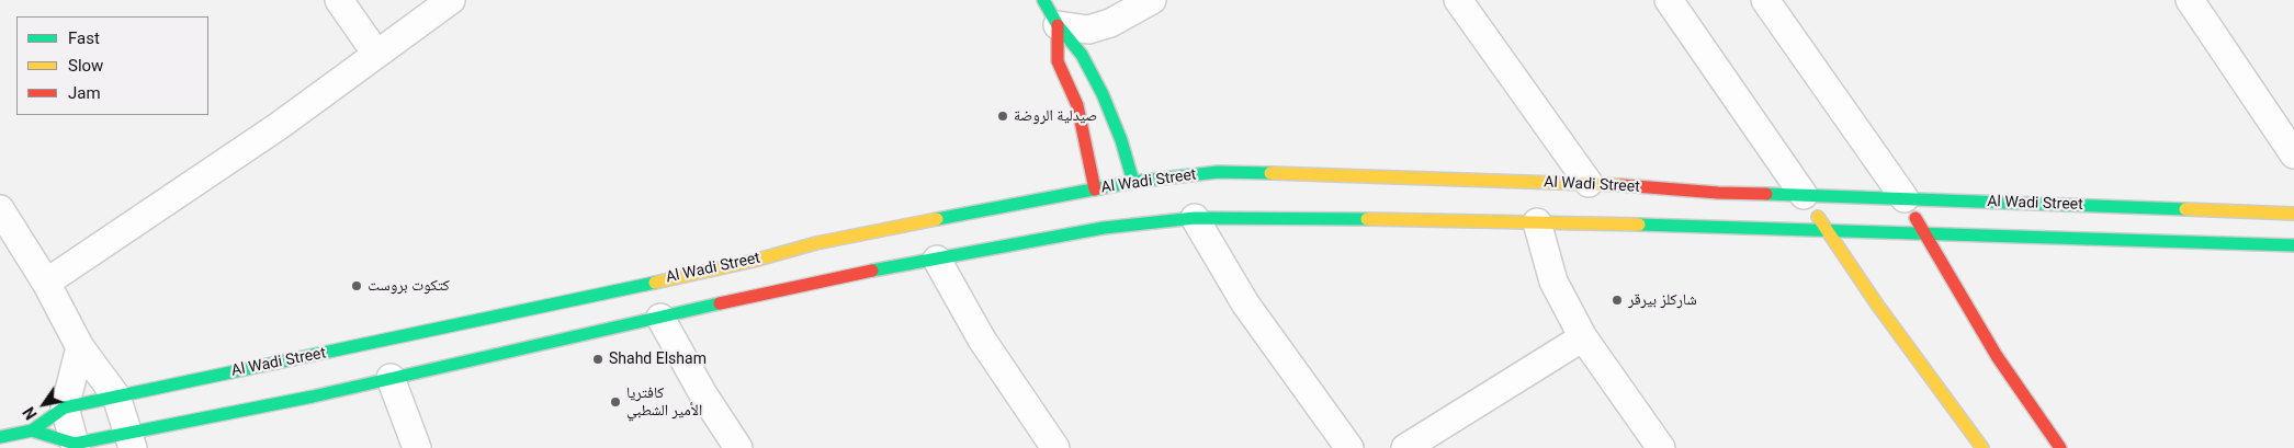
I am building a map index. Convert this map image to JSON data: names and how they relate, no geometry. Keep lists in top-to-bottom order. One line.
{"streets":{"main road":["Al Wadi Street"]},"places":["صيدلية الروضة","كتكوت بروست","شاركلز بيرقر","Shahd Elsham","كافتريا الأمير الشطبي"],"legend":["Fast","Slow","Jam"],"north":"bottom left"}
